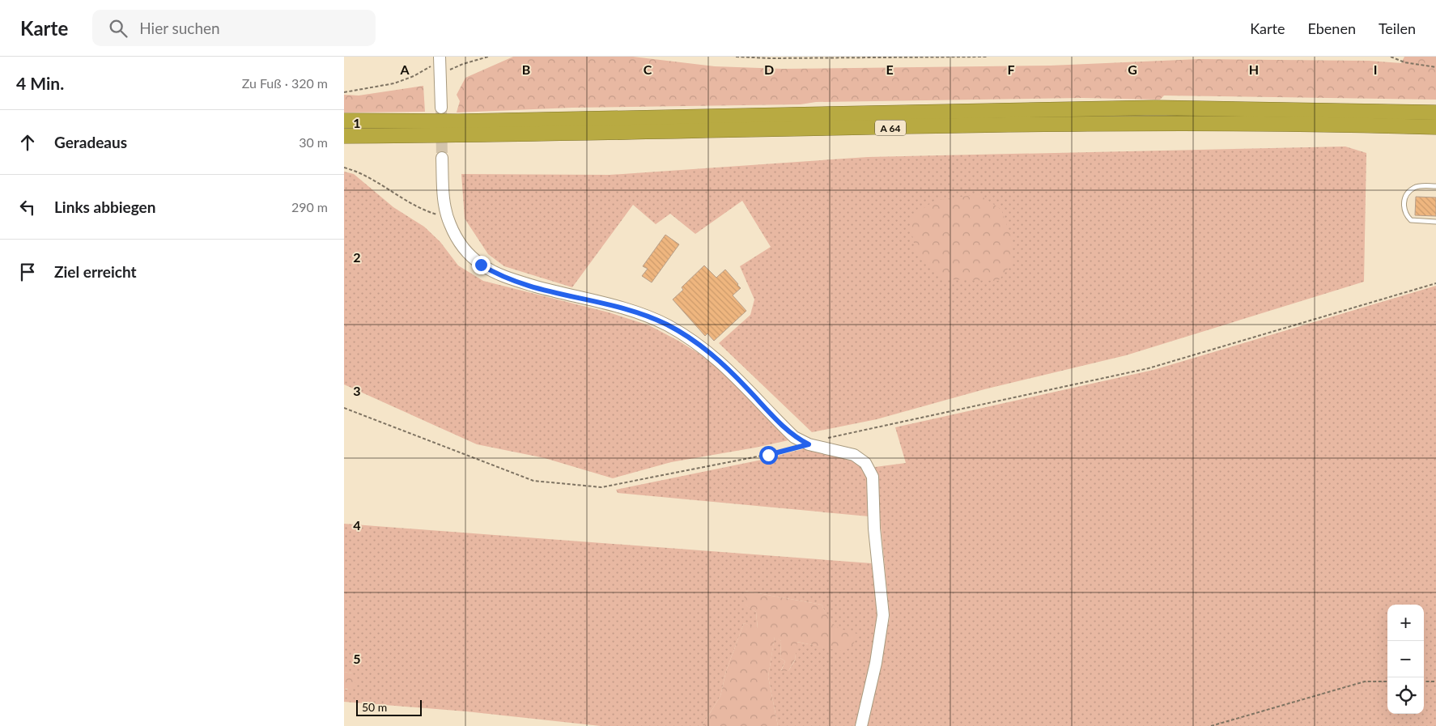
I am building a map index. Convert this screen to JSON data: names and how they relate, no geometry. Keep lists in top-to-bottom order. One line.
{"streets":{"highway":["A 64"]},"scale_bar":"50 m","page":{"header":"Karte","search":"Hier suchen","nav":["Karte","Ebenen","Teilen"],"heading":["4 Min.","Zu Fuß · 320 m"],"list":[["Geradeaus","30 m"],["Links abbiegen","290 m"],"Ziel erreicht"],"map_buttons":["+","−"],"scale":"50 m"},"grid":{"columns":["A","B","C","D","E","F","G","H","I"],"rows":["1","2","3","4","5"]}}
